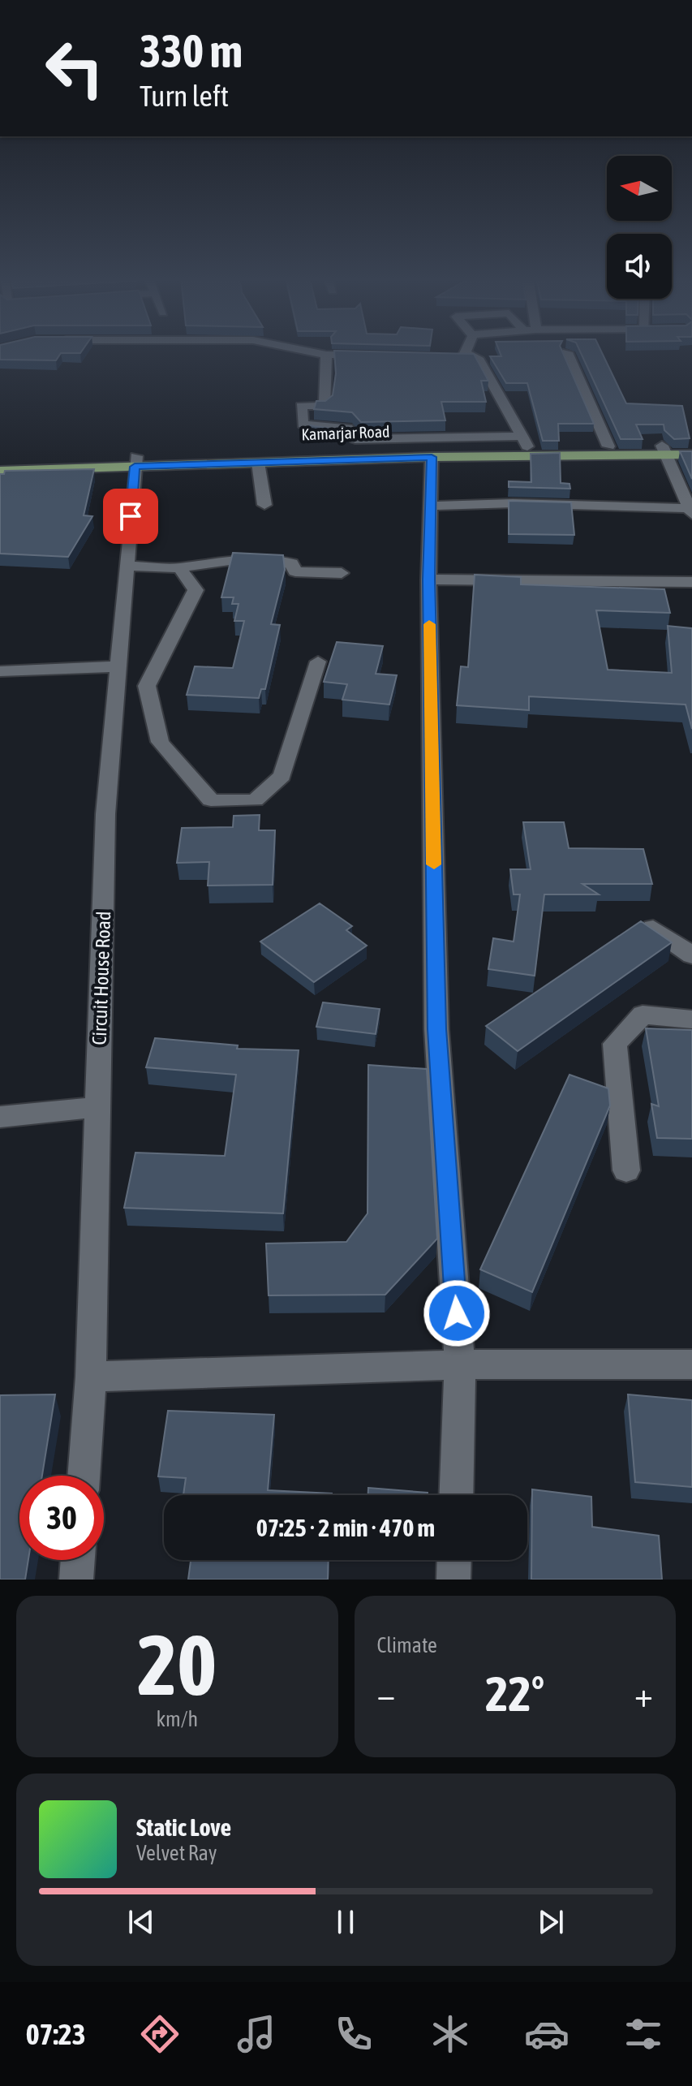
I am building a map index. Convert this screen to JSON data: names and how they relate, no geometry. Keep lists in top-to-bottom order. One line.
{"streets":{"main road":["Kamarjar Road"],"street":["Circuit House Road"]},"crossings":[["Kamarjar Road","Circuit House Road"]],"north":"left","page":{"turn":["330 m","Turn left"],"limit":"30","trip":"07:25 · 2 min · 470 m","tile":[["20","km/h"],"Climate"],"heat":["−","22°","+"],"song":["Static Love","Velvet Ray"],"tabs":"07:23"}}
